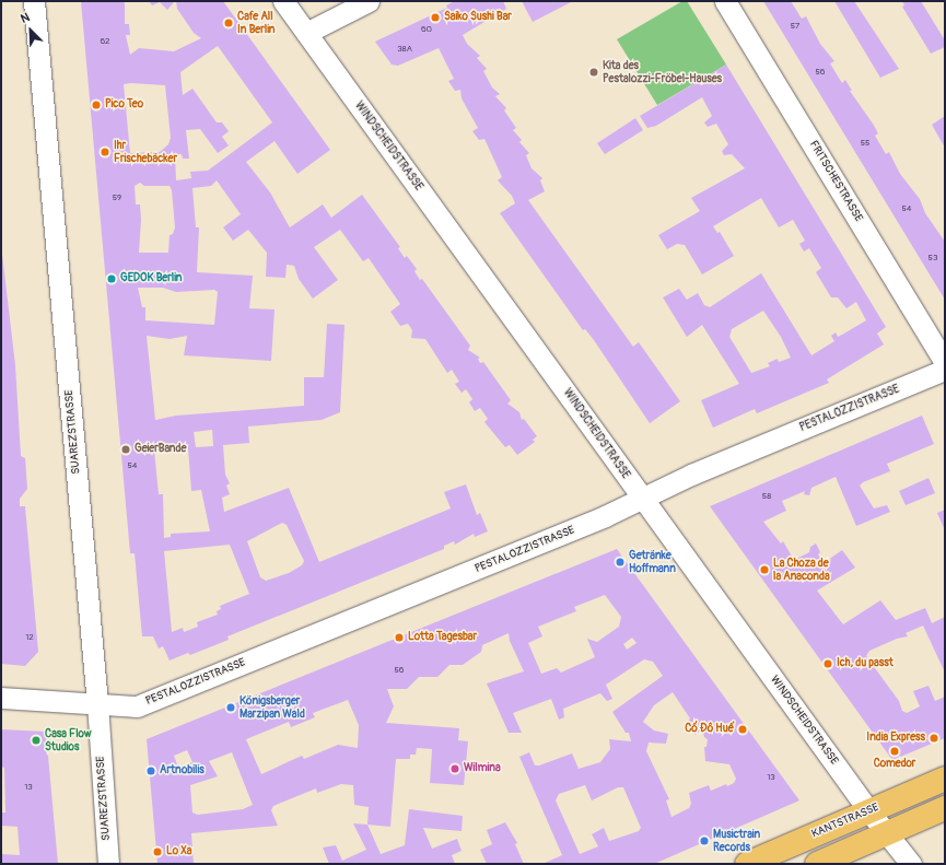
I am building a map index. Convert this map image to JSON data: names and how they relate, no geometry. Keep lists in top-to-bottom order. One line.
{"streets":{"main road":["KANTSTRASSE"],"street":["WINDSCHEIDSTRASSE","FRITSCHESTRASSE","PESTALOZZISTRASSE","SUAREZSTRASSE"]},"crossings":[["WINDSCHEIDSTRASSE","PESTALOZZISTRASSE"],["WINDSCHEIDSTRASSE","KANTSTRASSE"],["PESTALOZZISTRASSE","SUAREZSTRASSE"]],"places":["Saiko Sushi Bar","Cafe All In Berlin","Kita des Pestalozzi-Fröbel-Hauses","Pico Teo","Ihr Frischebäcker","GEDOK Berlin","GeierBande","Getränke Hoffmann","La Choza de la Anaconda","Lotta Tagesbar","Ich, du passt","Königsberger Marzipan Wald","Cố Đô Huế","India Express","Casa Flow Studios","Comedor","Wilmina","Artnobilis","Musictrain Records","Lo Xa"],"house_numbers":["57","60","62","38A","56","55","59","54","53","54","58","12","56","13","13"],"north":"top left"}
